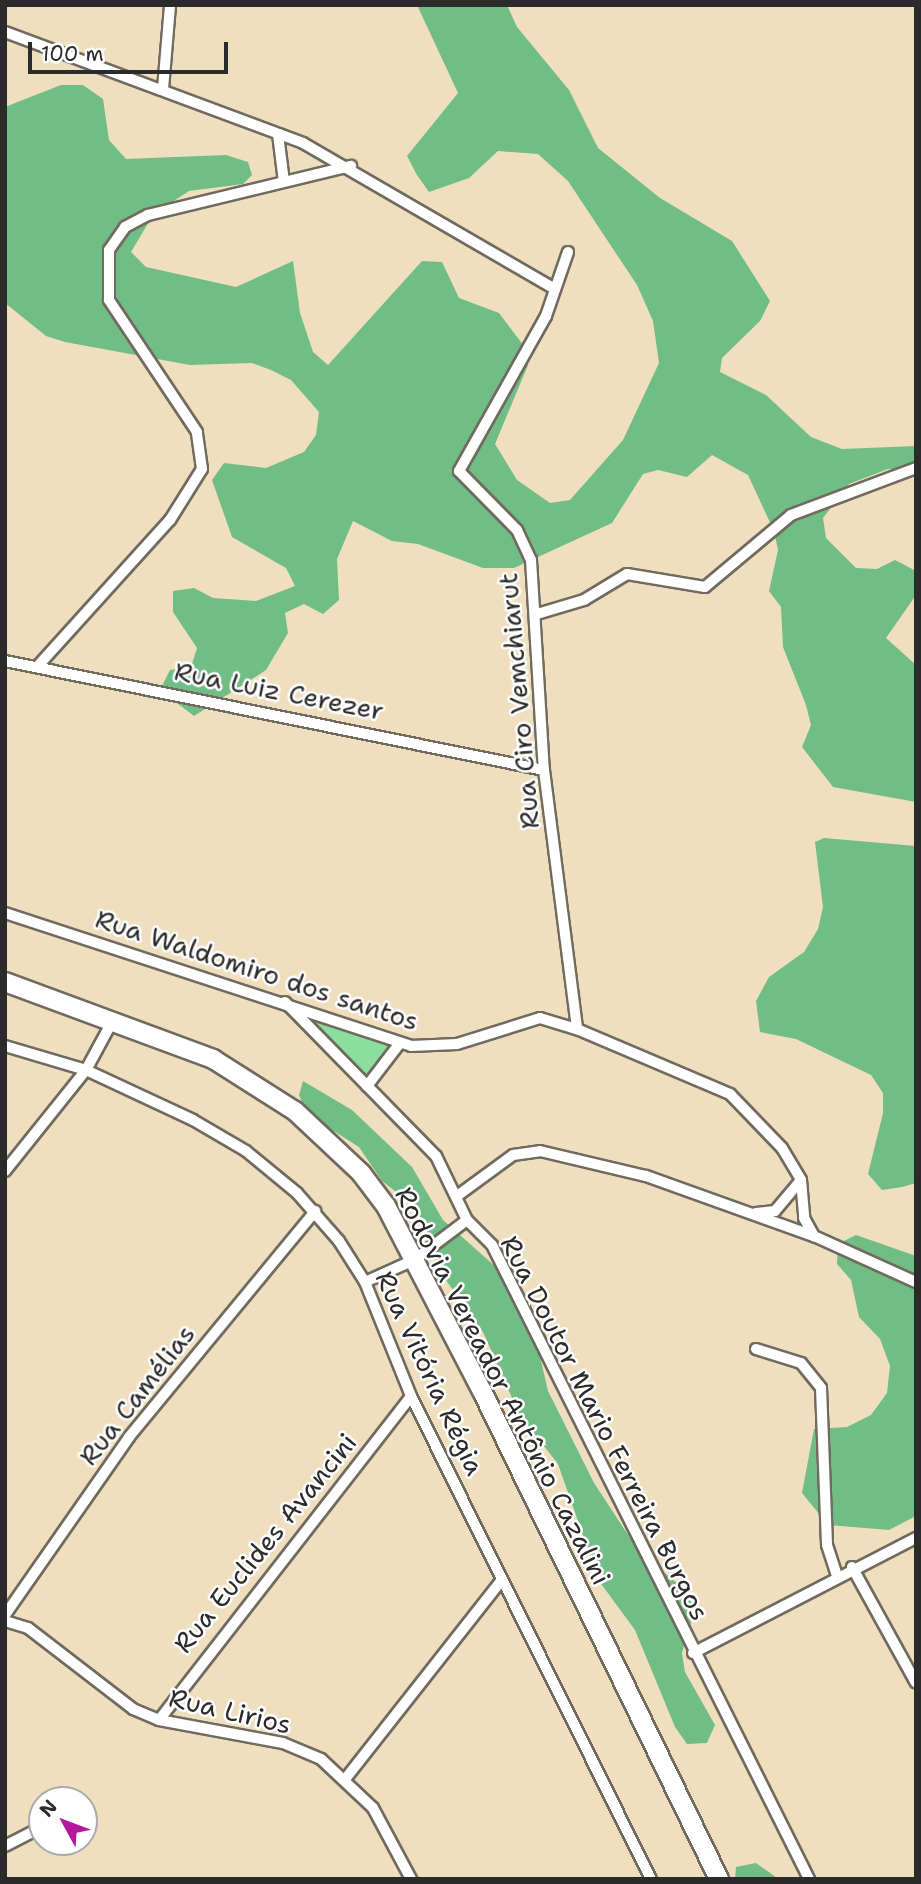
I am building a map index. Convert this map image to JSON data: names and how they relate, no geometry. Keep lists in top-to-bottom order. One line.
{"streets":{"main road":["Rodovia Vereador Antônio Cazalini"],"street":["Rua Luiz Cerezer","Rua Ciro Vemchiarut","Rua Waldomiro dos santos","Rua Vitória Régia","Rua Camélias","Rua Doutor Mario Ferreira Burgos","Rua Euclides Avancini","Rua Lirios"]},"crossings":[["Rua Luiz Cerezer","Rua Ciro Vemchiarut"],["Rua Ciro Vemchiarut","Rua Waldomiro dos santos"],["Rua Waldomiro dos santos","Rua Doutor Mario Ferreira Burgos"],["Rua Vitória Régia","Rua Camélias"],["Rua Vitória Régia","Rua Euclides Avancini"],["Rua Euclides Avancini","Rua Lirios"]],"scale_bar":"100 m","north":"top left"}
